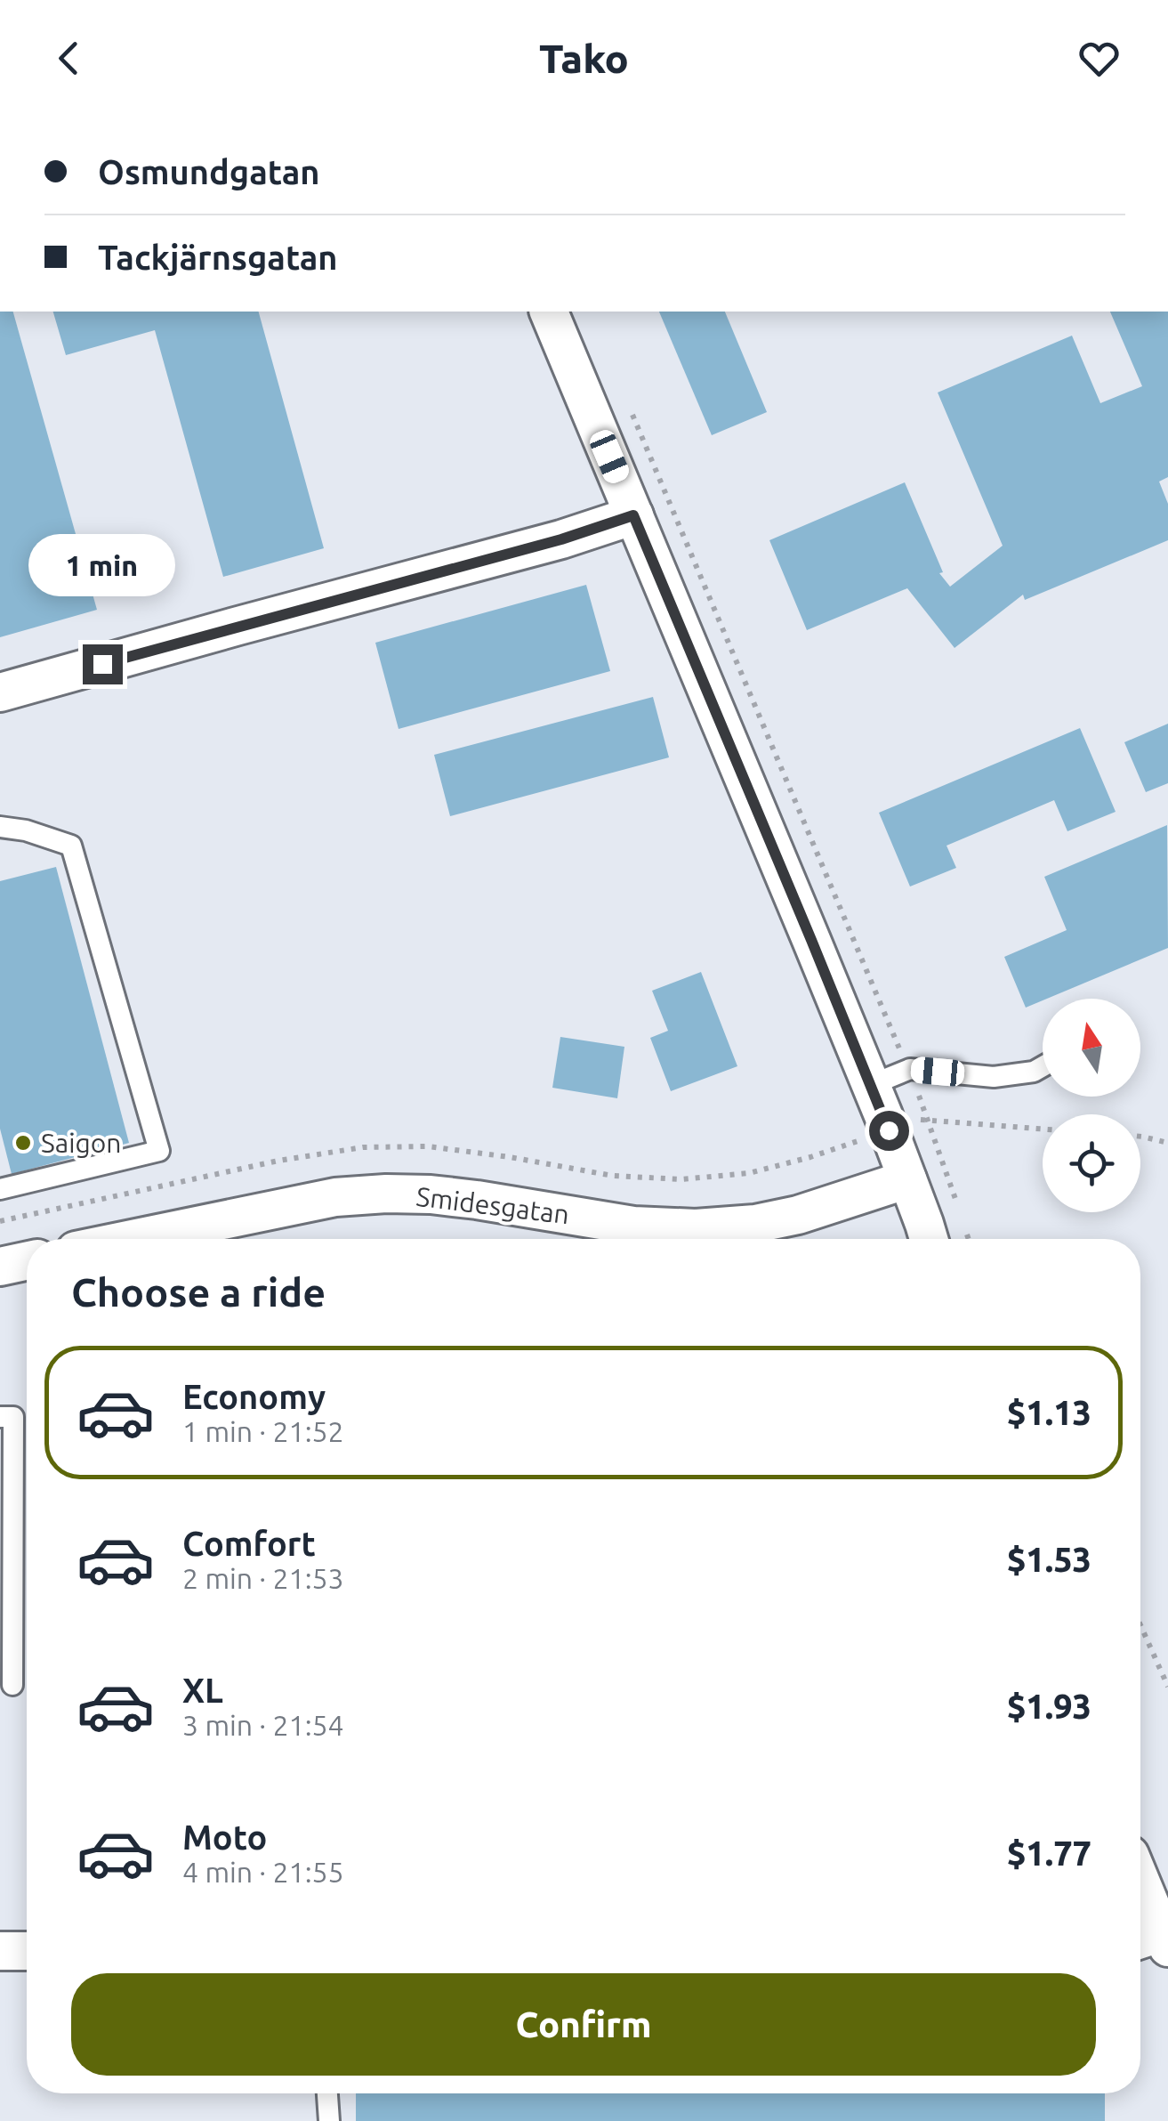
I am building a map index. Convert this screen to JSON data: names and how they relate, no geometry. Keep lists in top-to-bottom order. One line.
{"streets":{"street":["Smidesgatan"]},"places":["Saigon"],"north":"top","page":{"header":"Tako","banner":["Osmundgatan","Tackjärnsgatan"],"bubble":"1 min","heading":"Choose a ride","list":[{"name":"Economy","note":"1 min · 21:52","value":"$1.13"},{"name":"Comfort","note":"2 min · 21:53","value":"$1.53"},{"name":"XL","note":"3 min · 21:54","value":"$1.93"},{"name":"Moto","note":"4 min · 21:55","value":"$1.77"}],"buttons":"Confirm"}}
